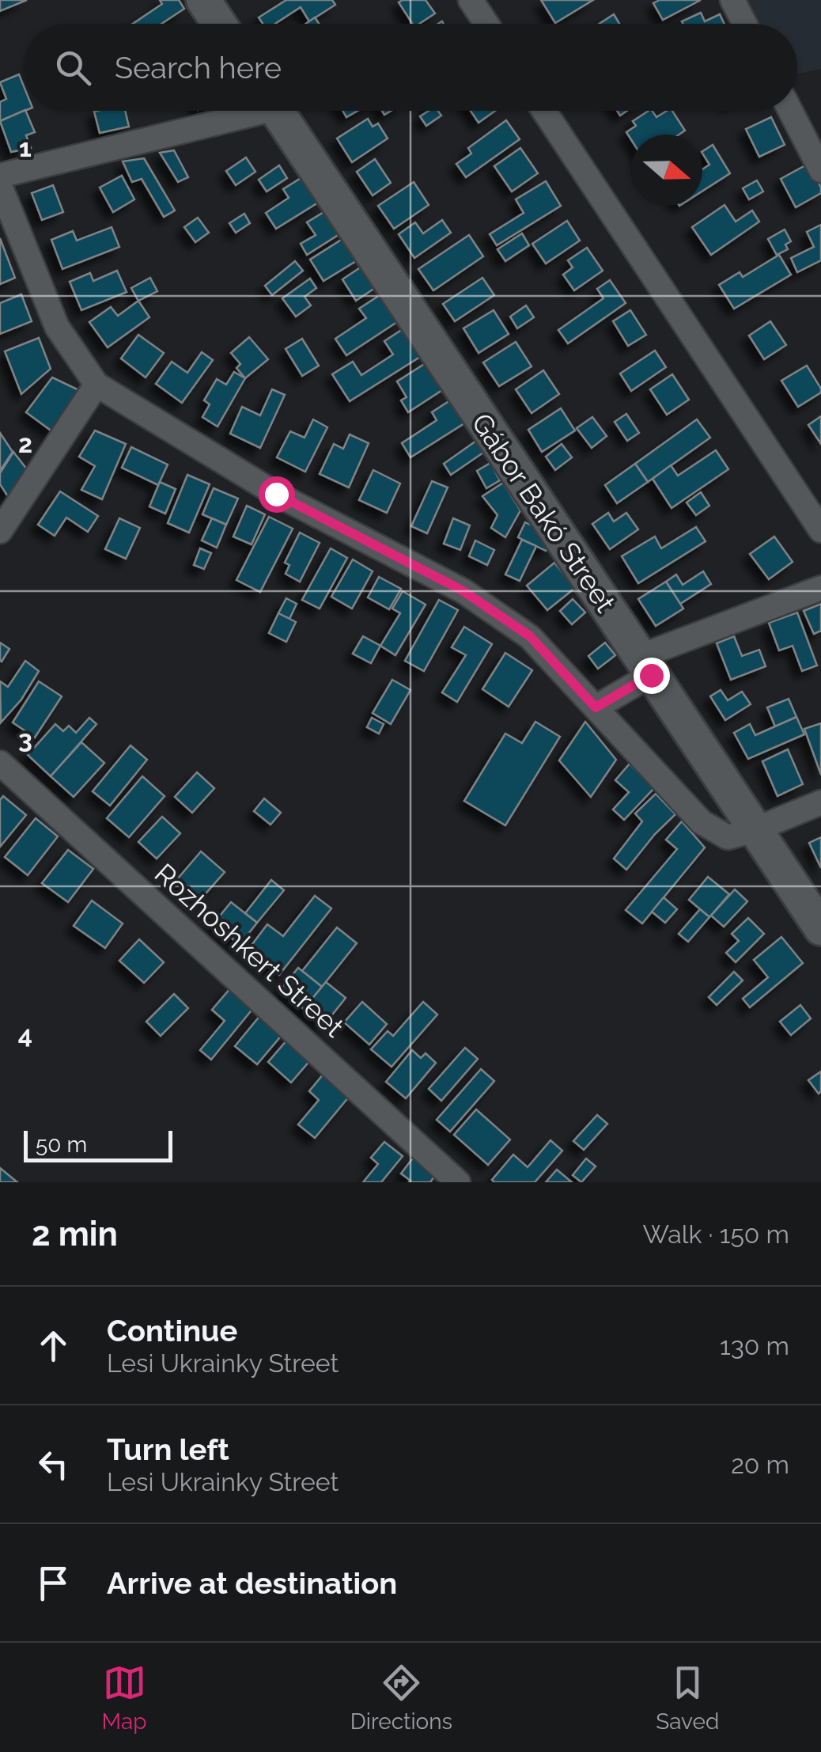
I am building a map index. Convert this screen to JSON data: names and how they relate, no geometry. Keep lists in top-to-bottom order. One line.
{"streets":{"street":["Gábor Bakó Street","Rozhoshkert Street"]},"scale_bar":"50 m","north":"right","page":{"search":"Search here","scale":"50 m","heading":["2 min","Walk · 150 m"],"list":[["Continue","Lesi Ukrainky Street","130 m"],["Turn left","Lesi Ukrainky Street","20 m"],"Arrive at destination"],"nav":["Map","Directions","Saved"]},"grid":{"rows":["1","2","3","4"]}}
